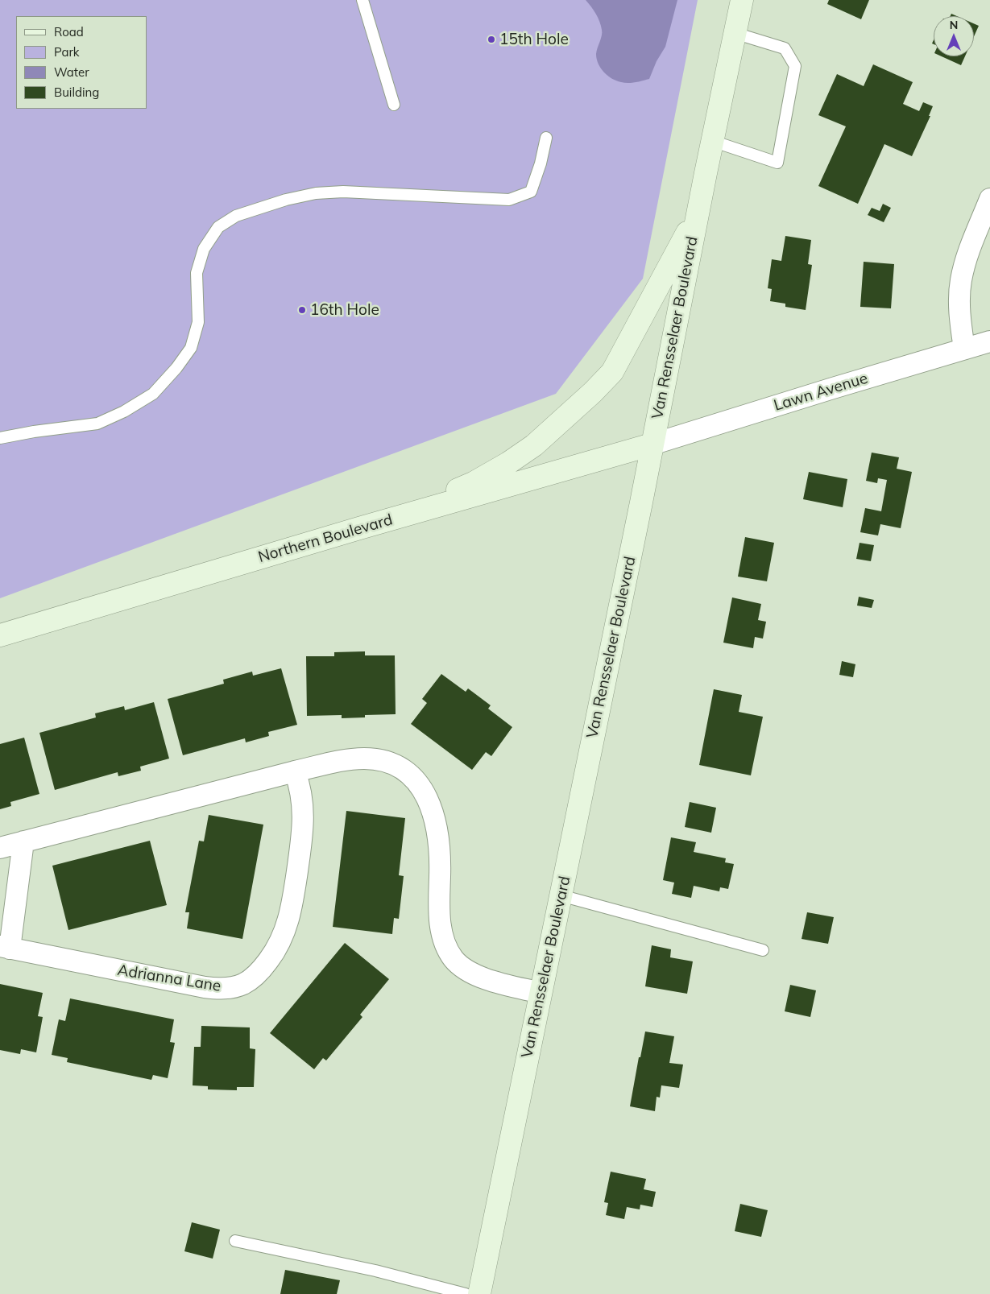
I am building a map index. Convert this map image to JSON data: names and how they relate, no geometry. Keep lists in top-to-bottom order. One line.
{"streets":{"main road":["Van Rensselaer Boulevard","Northern Boulevard"],"street":["Lawn Avenue","Adrianna Lane"]},"crossings":[["Van Rensselaer Boulevard","Lawn Avenue"],["Van Rensselaer Boulevard","Northern Boulevard"],["Lawn Avenue","Northern Boulevard"]],"places":["15th Hole","16th Hole"],"legend":["Road","Park","Water","Building"],"north":"top"}
